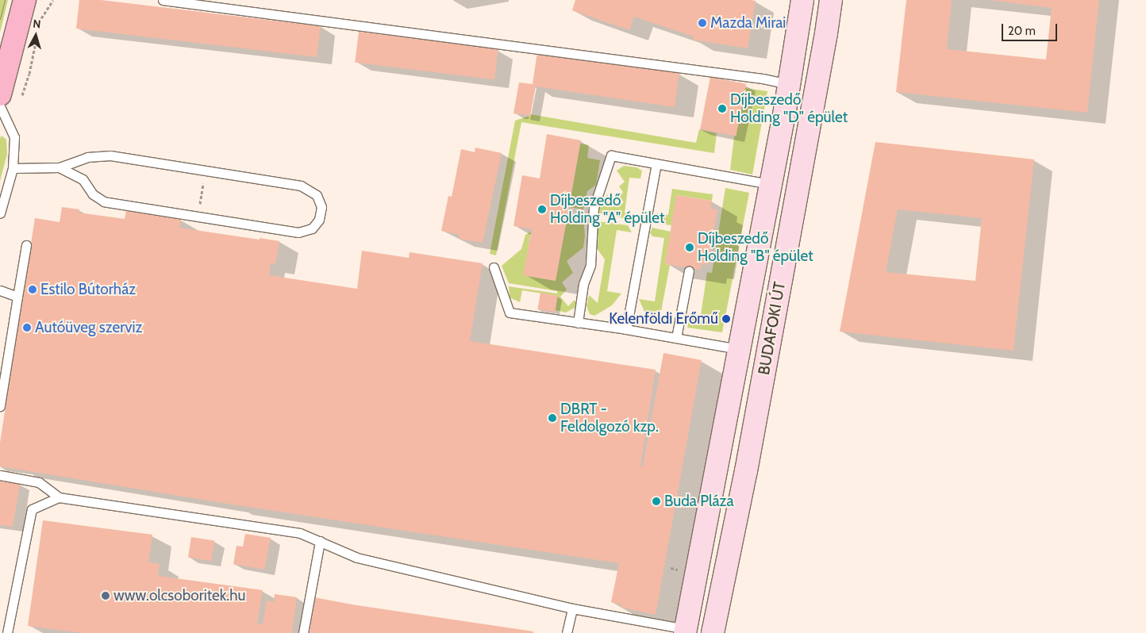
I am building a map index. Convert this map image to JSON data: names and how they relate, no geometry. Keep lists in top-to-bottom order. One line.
{"streets":{"main road":["BUDAFOKI ÚT"]},"places":["Mazda Mirai","Díjbeszedő Holding \"D\" épület","Díjbeszedő Holding \"A\" épület","Díjbeszedő Holding \"B\" épület","Estilo Bútorház","Kelenföldi Erőmű","Autóüveg szerviz","DBRT - Feldolgozó kzp.","Buda Pláza","www.olcsoboritek.hu"],"scale_bar":"20 m","north":"top"}
